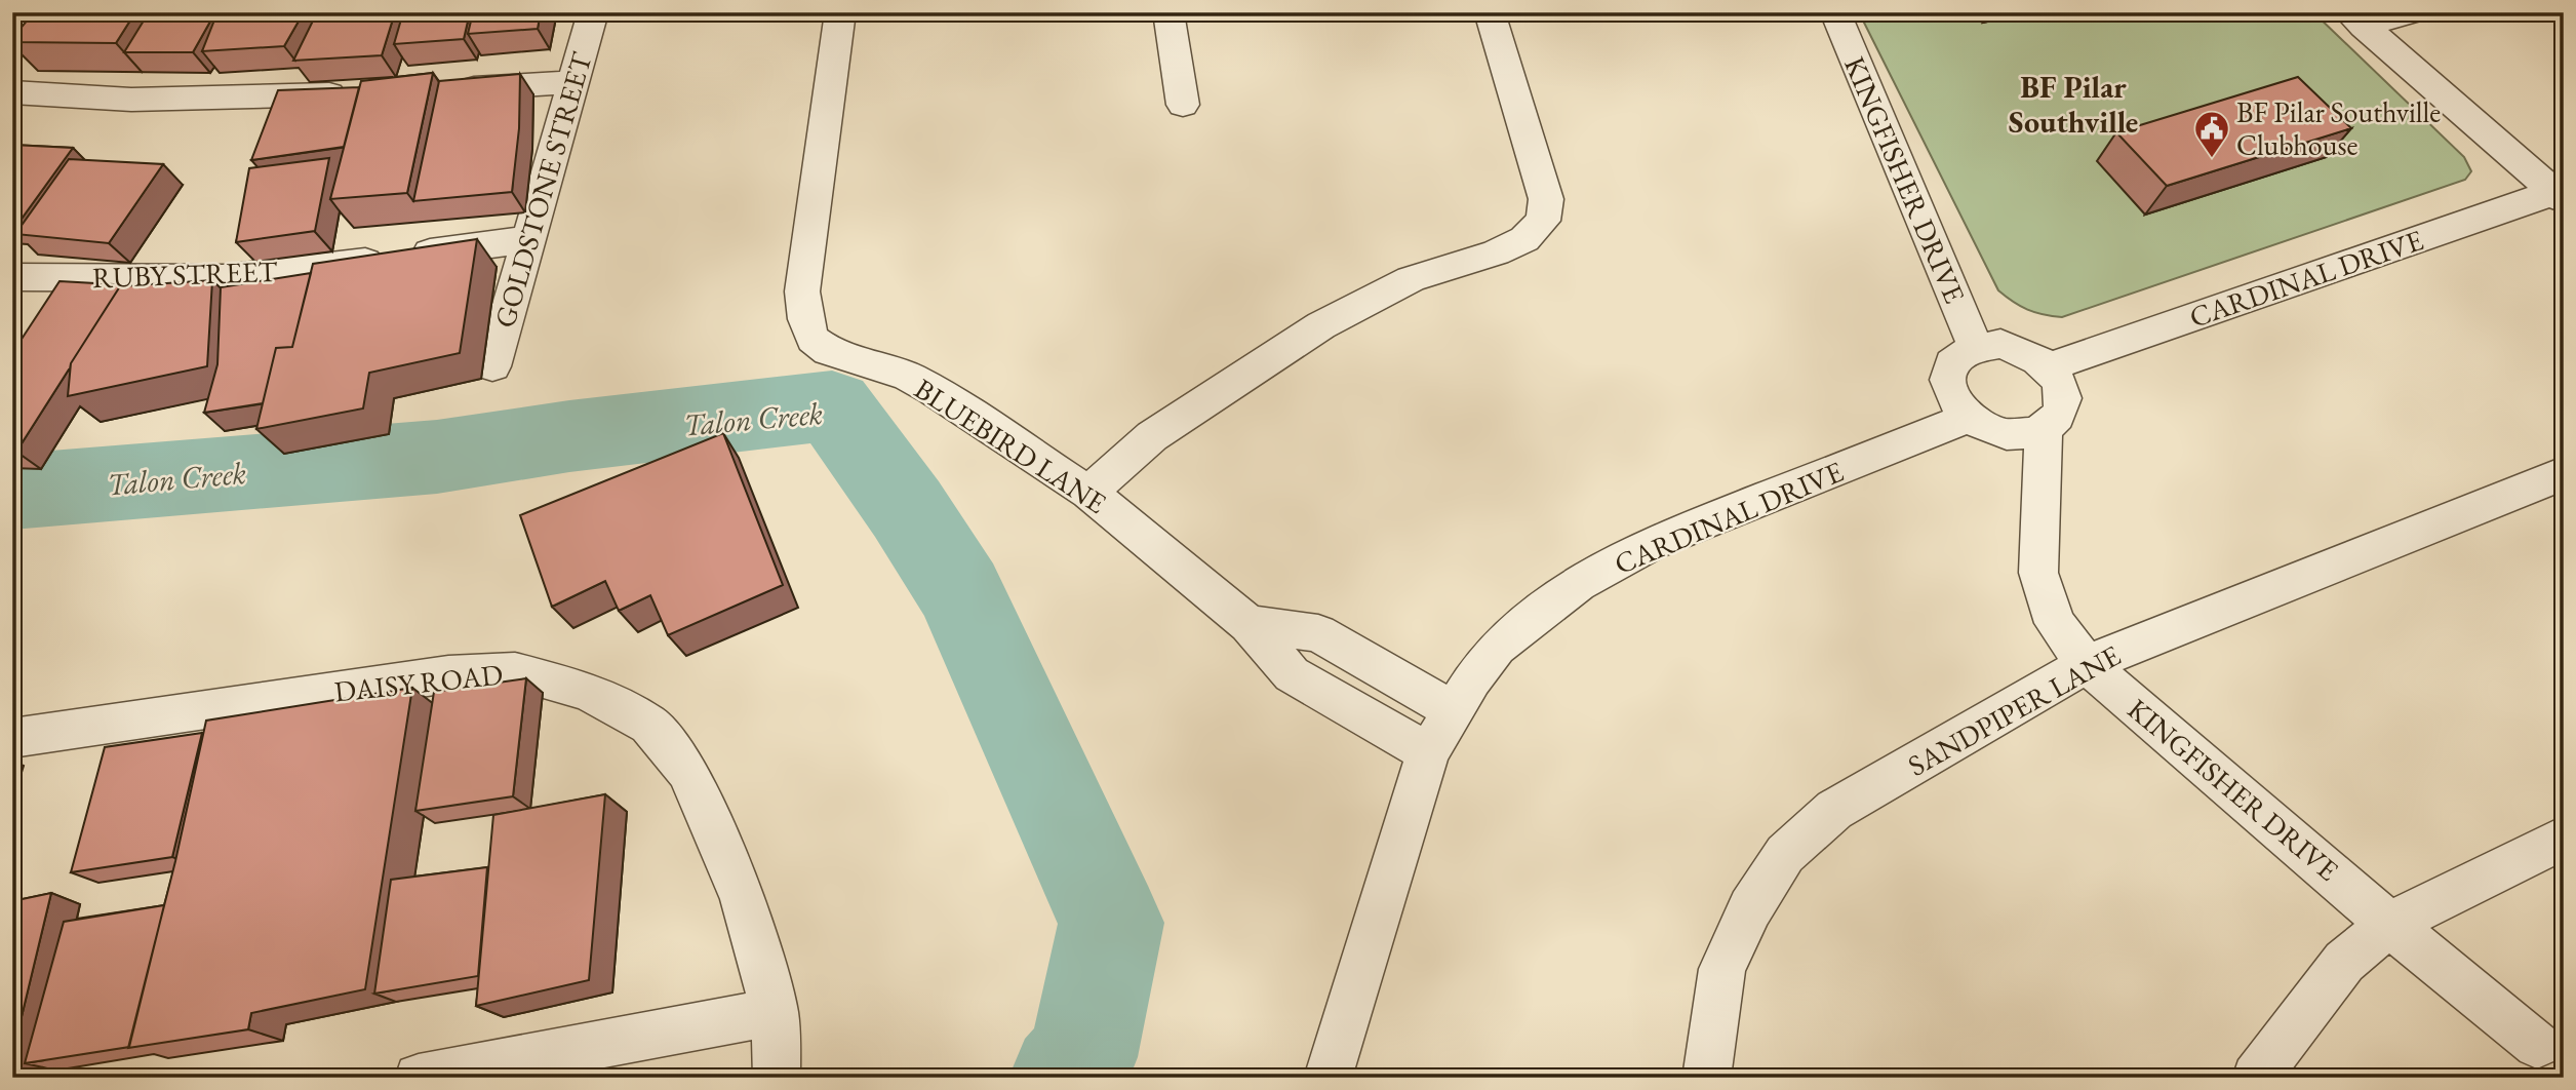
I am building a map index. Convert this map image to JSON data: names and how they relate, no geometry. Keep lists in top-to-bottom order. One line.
{"streets":{"street":["KINGFISHER DRIVE","GOLDSTONE STREET","RUBY STREET","CARDINAL DRIVE","BLUEBIRD LANE","DAISY ROAD","SANDPIPER LANE"]},"crossings":[["KINGFISHER DRIVE","CARDINAL DRIVE"],["KINGFISHER DRIVE","SANDPIPER LANE"],["GOLDSTONE STREET","RUBY STREET"],["CARDINAL DRIVE","BLUEBIRD LANE"]],"districts":["BF Pilar Southville"],"water":["Talon Creek"],"places":{"public building":["BF Pilar Southville Clubhouse"]}}
